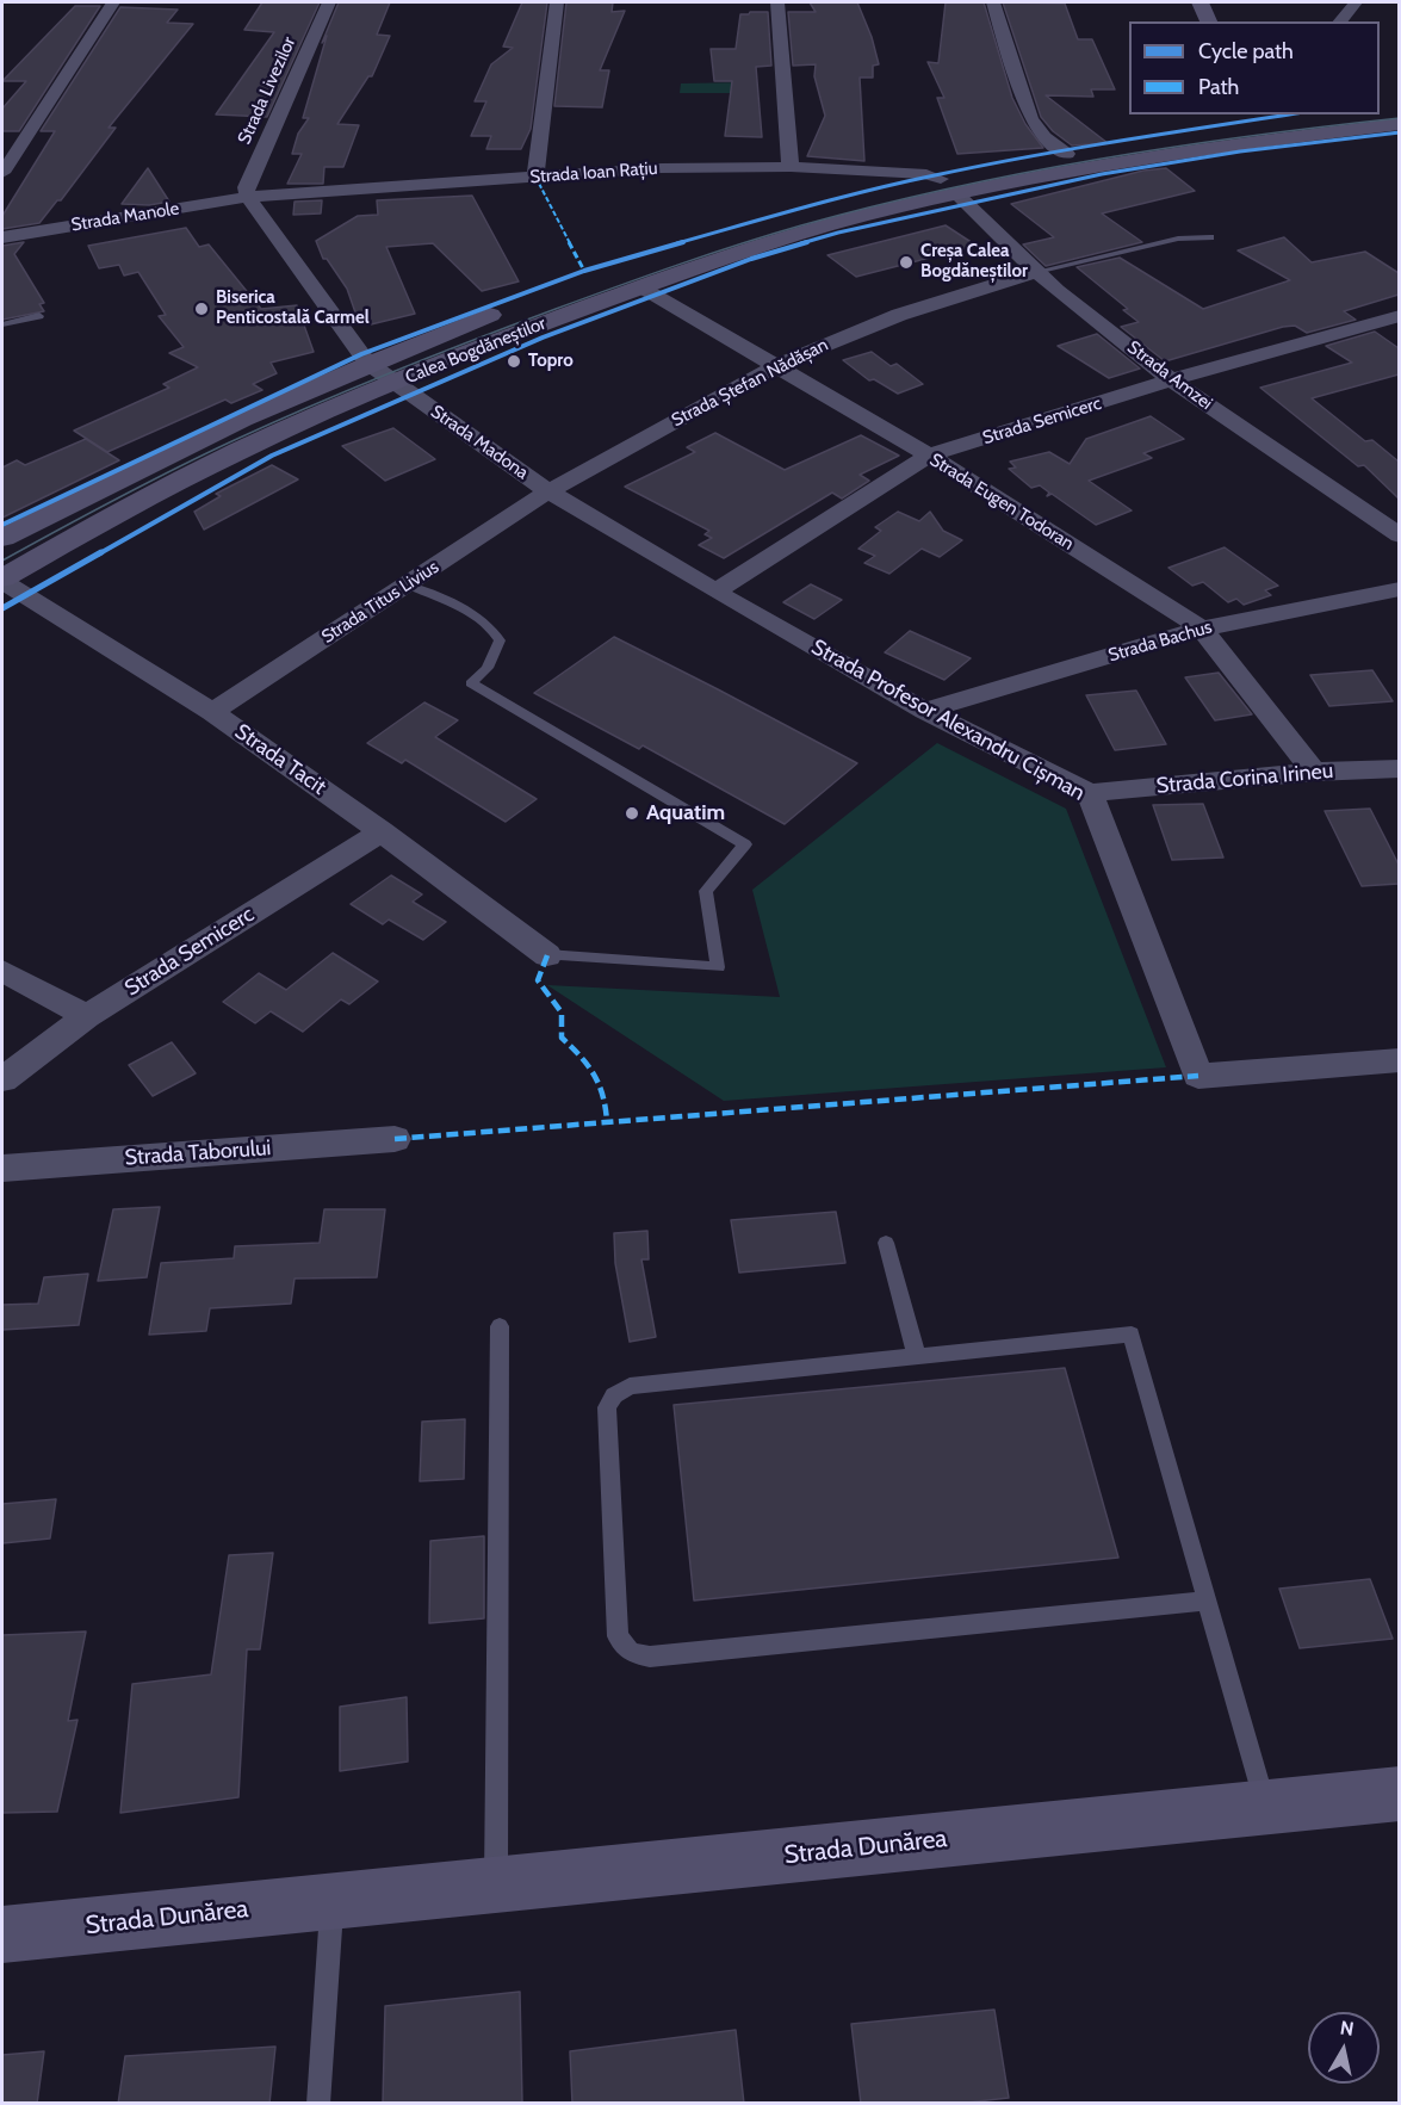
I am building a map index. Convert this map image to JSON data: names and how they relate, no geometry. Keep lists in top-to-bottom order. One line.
{"streets":{"main road":["Calea Bogdăneștilor","Strada Dunărea"],"street":["Strada Livezilor","Strada Ioan Rațiu","Strada Manole","Strada Amzei","Strada Ștefan Nădășan","Strada Semicerc","Strada Madona","Strada Eugen Todoran","Strada Titus Livius","Strada Bachus","Strada Profesor Alexandru Cișman","Strada Tacit","Strada Corina Irineu","Strada Taborului"]},"crossings":[["Strada Livezilor","Strada Ioan Rațiu"],["Strada Livezilor","Strada Manole"],["Strada Livezilor","Strada Madona"],["Strada Ioan Rațiu","Strada Manole"],["Strada Ioan Rațiu","Calea Bogdăneștilor"],["Strada Ioan Rațiu","Strada Amzei"],["Strada Ioan Rațiu","Strada Madona"],["Strada Manole","Strada Madona"],["Calea Bogdăneștilor","Strada Amzei"],["Calea Bogdăneștilor","Strada Madona"],["Calea Bogdăneștilor","Strada Eugen Todoran"],["Calea Bogdăneștilor","Strada Tacit"],["Strada Amzei","Strada Ștefan Nădășan"],["Strada Amzei","Strada Semicerc"],["Strada Ștefan Nădășan","Strada Madona"],["Strada Ștefan Nădășan","Strada Eugen Todoran"],["Strada Ștefan Nădășan","Strada Titus Livius"],["Strada Ștefan Nădășan","Strada Profesor Alexandru Cișman"],["Strada Semicerc","Strada Eugen Todoran"],["Strada Semicerc","Strada Profesor Alexandru Cișman"],["Strada Semicerc","Strada Tacit"],["Strada Madona","Strada Titus Livius"],["Strada Madona","Strada Profesor Alexandru Cișman"],["Strada Eugen Todoran","Strada Bachus"],["Strada Eugen Todoran","Strada Corina Irineu"],["Strada Titus Livius","Strada Profesor Alexandru Cișman"],["Strada Titus Livius","Strada Tacit"],["Strada Bachus","Strada Profesor Alexandru Cișman"],["Strada Profesor Alexandru Cișman","Strada Corina Irineu"]],"places":["Creșa Calea Bogdăneștilor","Biserica Penticostală Carmel","Topro","Aquatim"],"legend":["Cycle path","Path"],"north":"top"}
